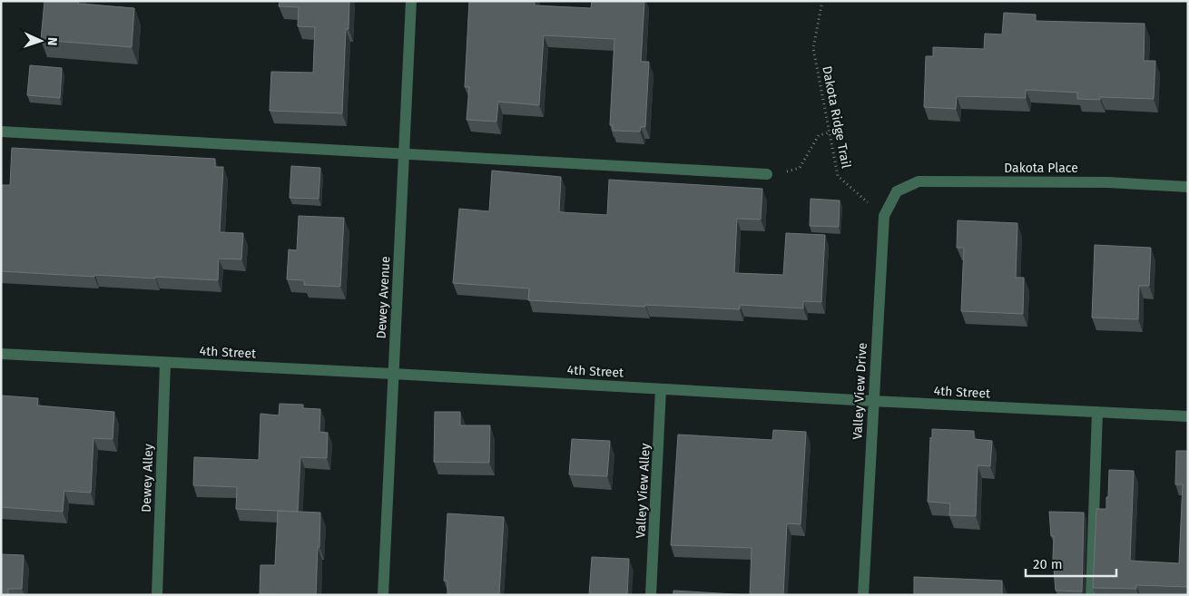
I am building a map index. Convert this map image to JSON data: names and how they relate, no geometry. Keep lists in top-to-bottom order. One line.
{"streets":{"street":["Dakota Place","Dewey Avenue","4th Street","Valley View Drive","Dewey Alley","Valley View Alley"],"path":["Dakota Ridge Trail"]},"crossings":[["Dakota Ridge Trail","Valley View Drive"],["Dakota Place","Valley View Drive"],["Dewey Avenue","4th Street"],["4th Street","Valley View Drive"],["4th Street","Dewey Alley"],["4th Street","Valley View Alley"]],"scale_bar":"20 m","north":"right"}
